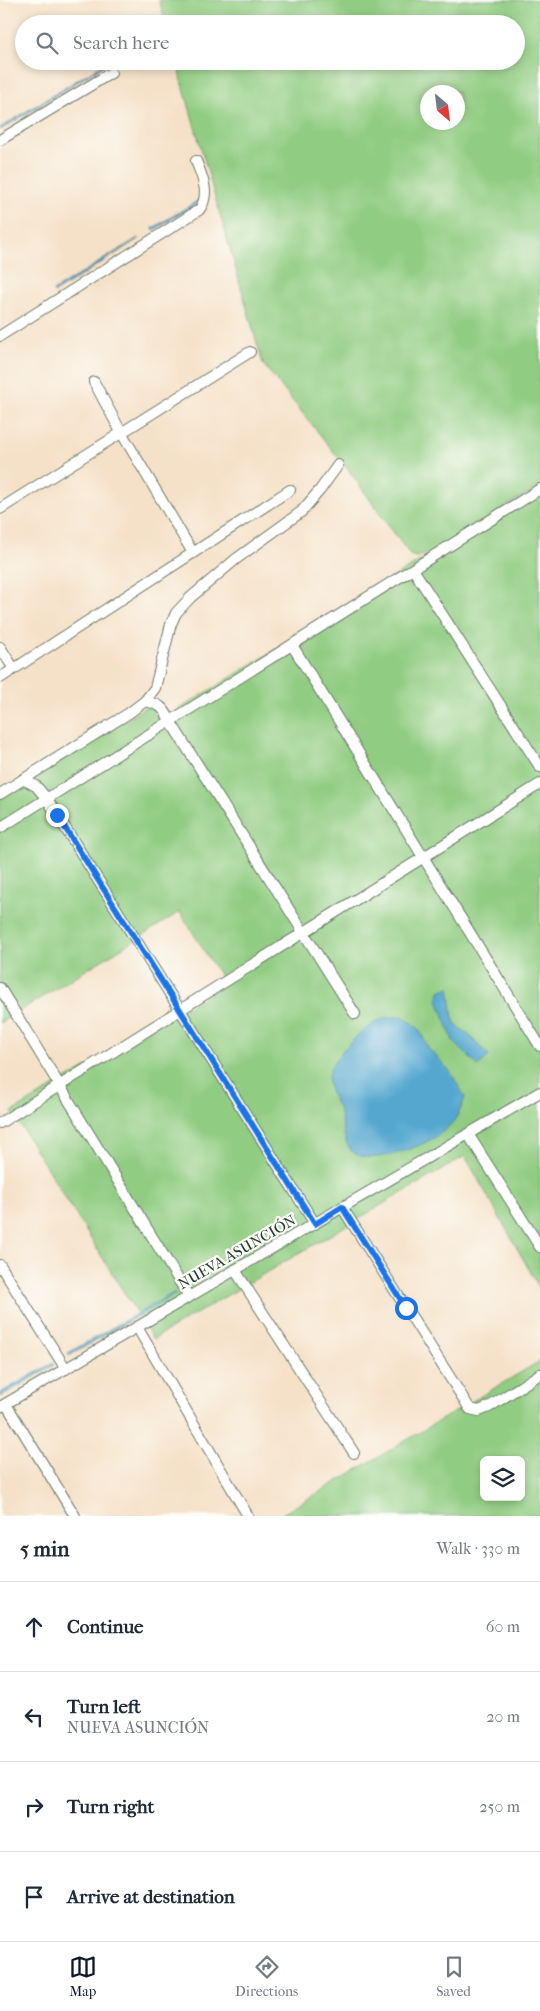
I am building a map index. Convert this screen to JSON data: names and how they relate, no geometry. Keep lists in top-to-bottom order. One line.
{"streets":{"street":["NUEVA ASUNCIÓN"]},"north":"bottom right","page":{"search":"Search here","heading":["5 min","Walk · 330 m"],"list":[["Continue","60 m"],["Turn left","NUEVA ASUNCIÓN","20 m"],["Turn right","250 m"],"Arrive at destination"],"nav":["Map","Directions","Saved"]}}
